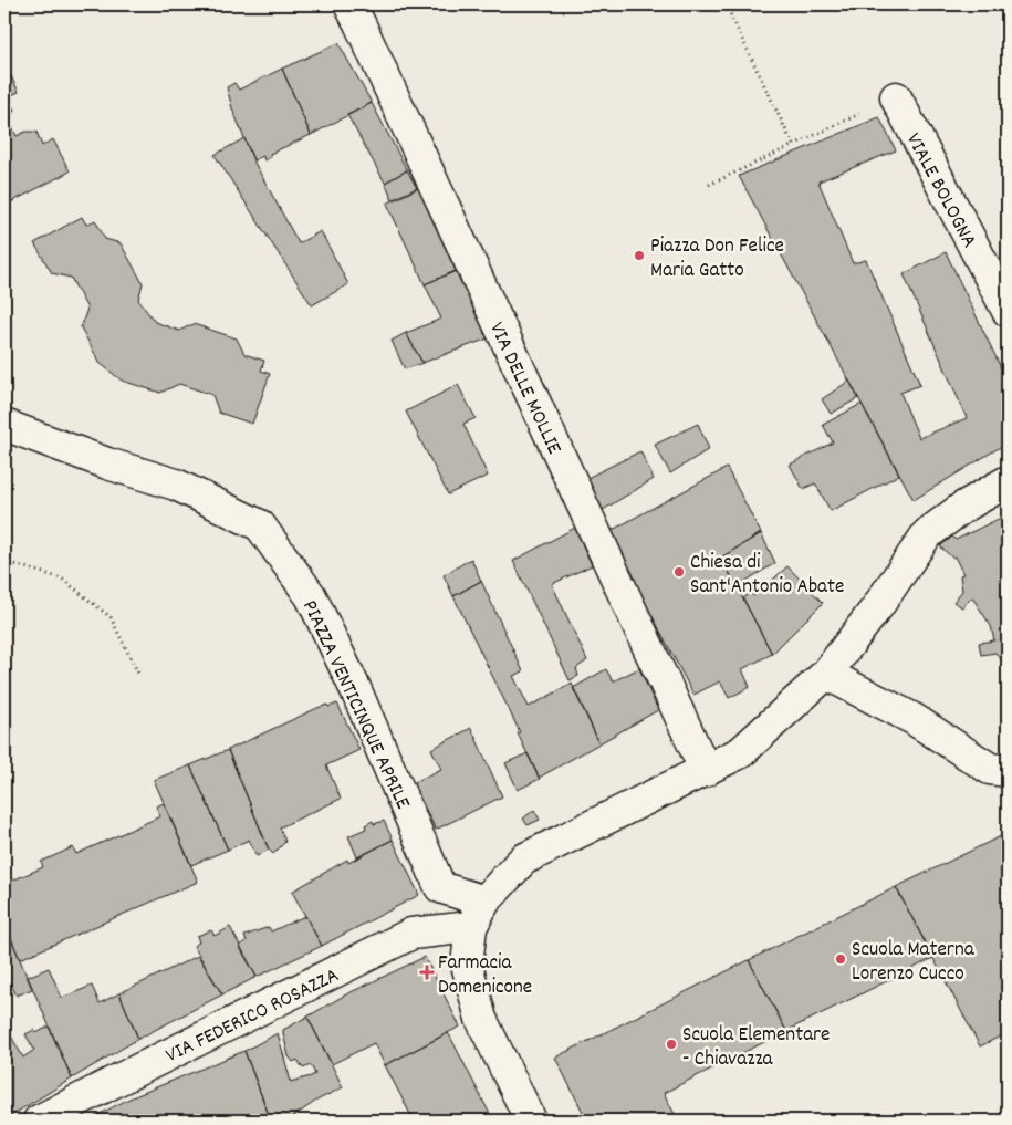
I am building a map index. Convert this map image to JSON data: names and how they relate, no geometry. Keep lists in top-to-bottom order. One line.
{"streets":{"street":["VIALE BOLOGNA","VIA DELLE MOLLIE","PIAZZA VENTICINQUE APRILE","VIA FEDERICO ROSAZZA"]},"crossings":[["PIAZZA VENTICINQUE APRILE","VIA FEDERICO ROSAZZA"]],"places":{"other":["Piazza Don Felice Maria Gatto","Chiesa di Sant'Antonio Abate","Scuola Materna Lorenzo Cucco","Scuola Elementare - Chiavazza"],"health":["Farmacia Domenicone"]}}
